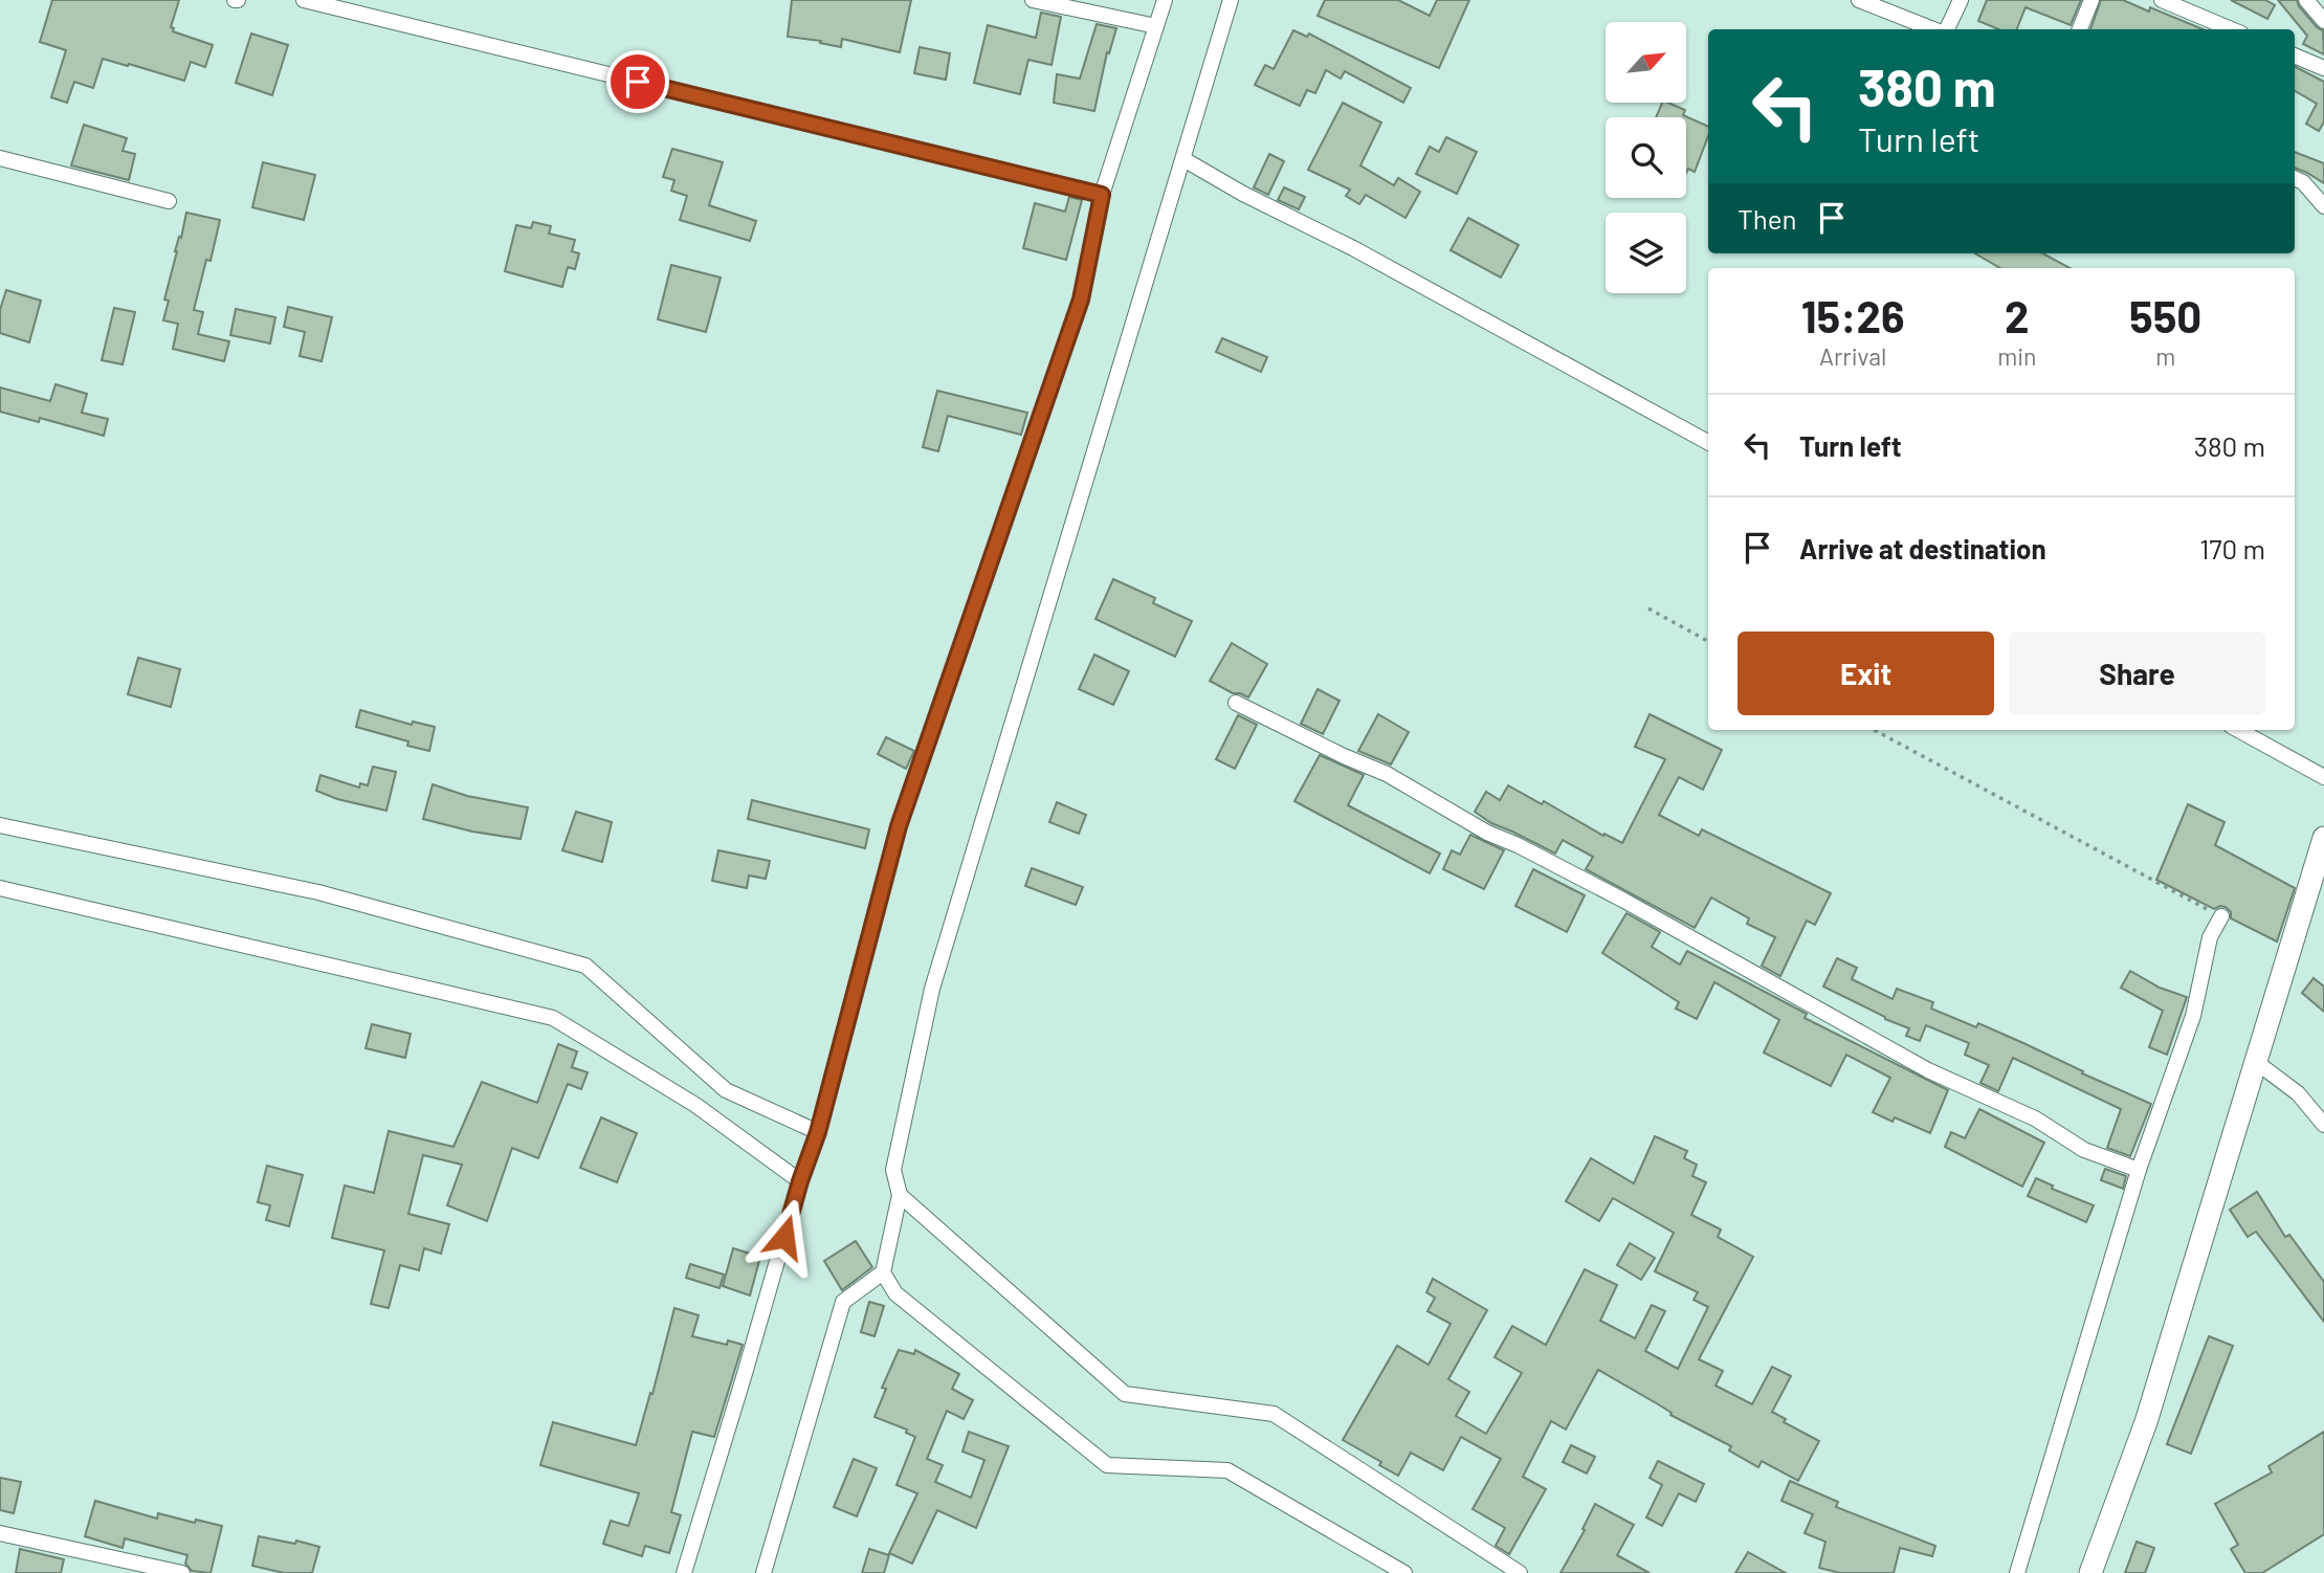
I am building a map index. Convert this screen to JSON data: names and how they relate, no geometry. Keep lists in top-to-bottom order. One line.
{"north":"top right","page":{"turn":["380 m","Turn left"],"then":"Then","eta":["15:26","Arrival","2","min","550","m"],"list":[{"name":"Turn left","value":"380 m"},{"name":"Arrive at destination","value":"170 m"}],"buttons":["Exit","Share"]}}
